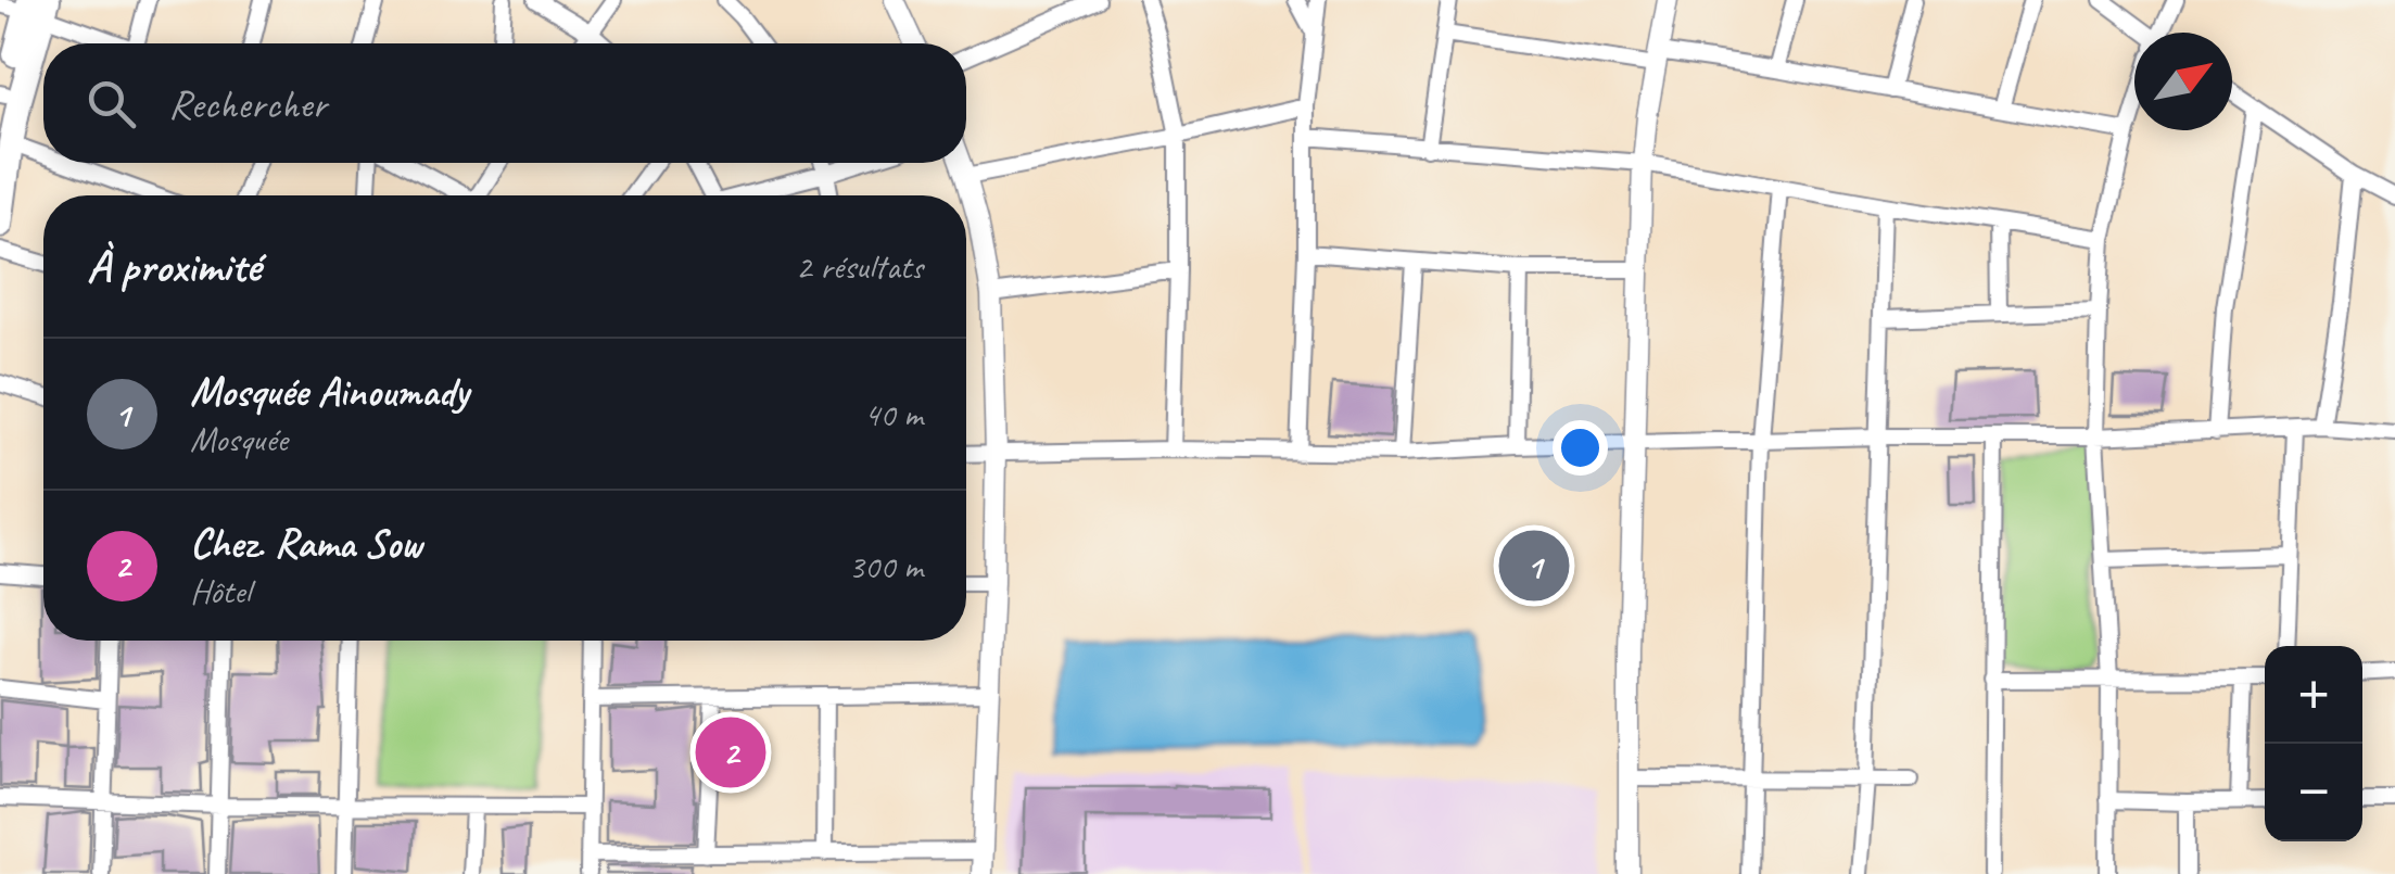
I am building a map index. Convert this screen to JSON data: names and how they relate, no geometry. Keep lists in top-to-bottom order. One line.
{"north":"top right","page":{"search":"Rechercher","heading":["À proximité","2 résultats"],"list":[{"mark":"1","name":"Mosquée Ainoumady","note":"Mosquée","value":"40 m"},{"mark":"2","name":"Chez. Rama Sow","note":"Hôtel","value":"300 m"}],"pins":["1","2"],"map_buttons":["+","−"]}}
